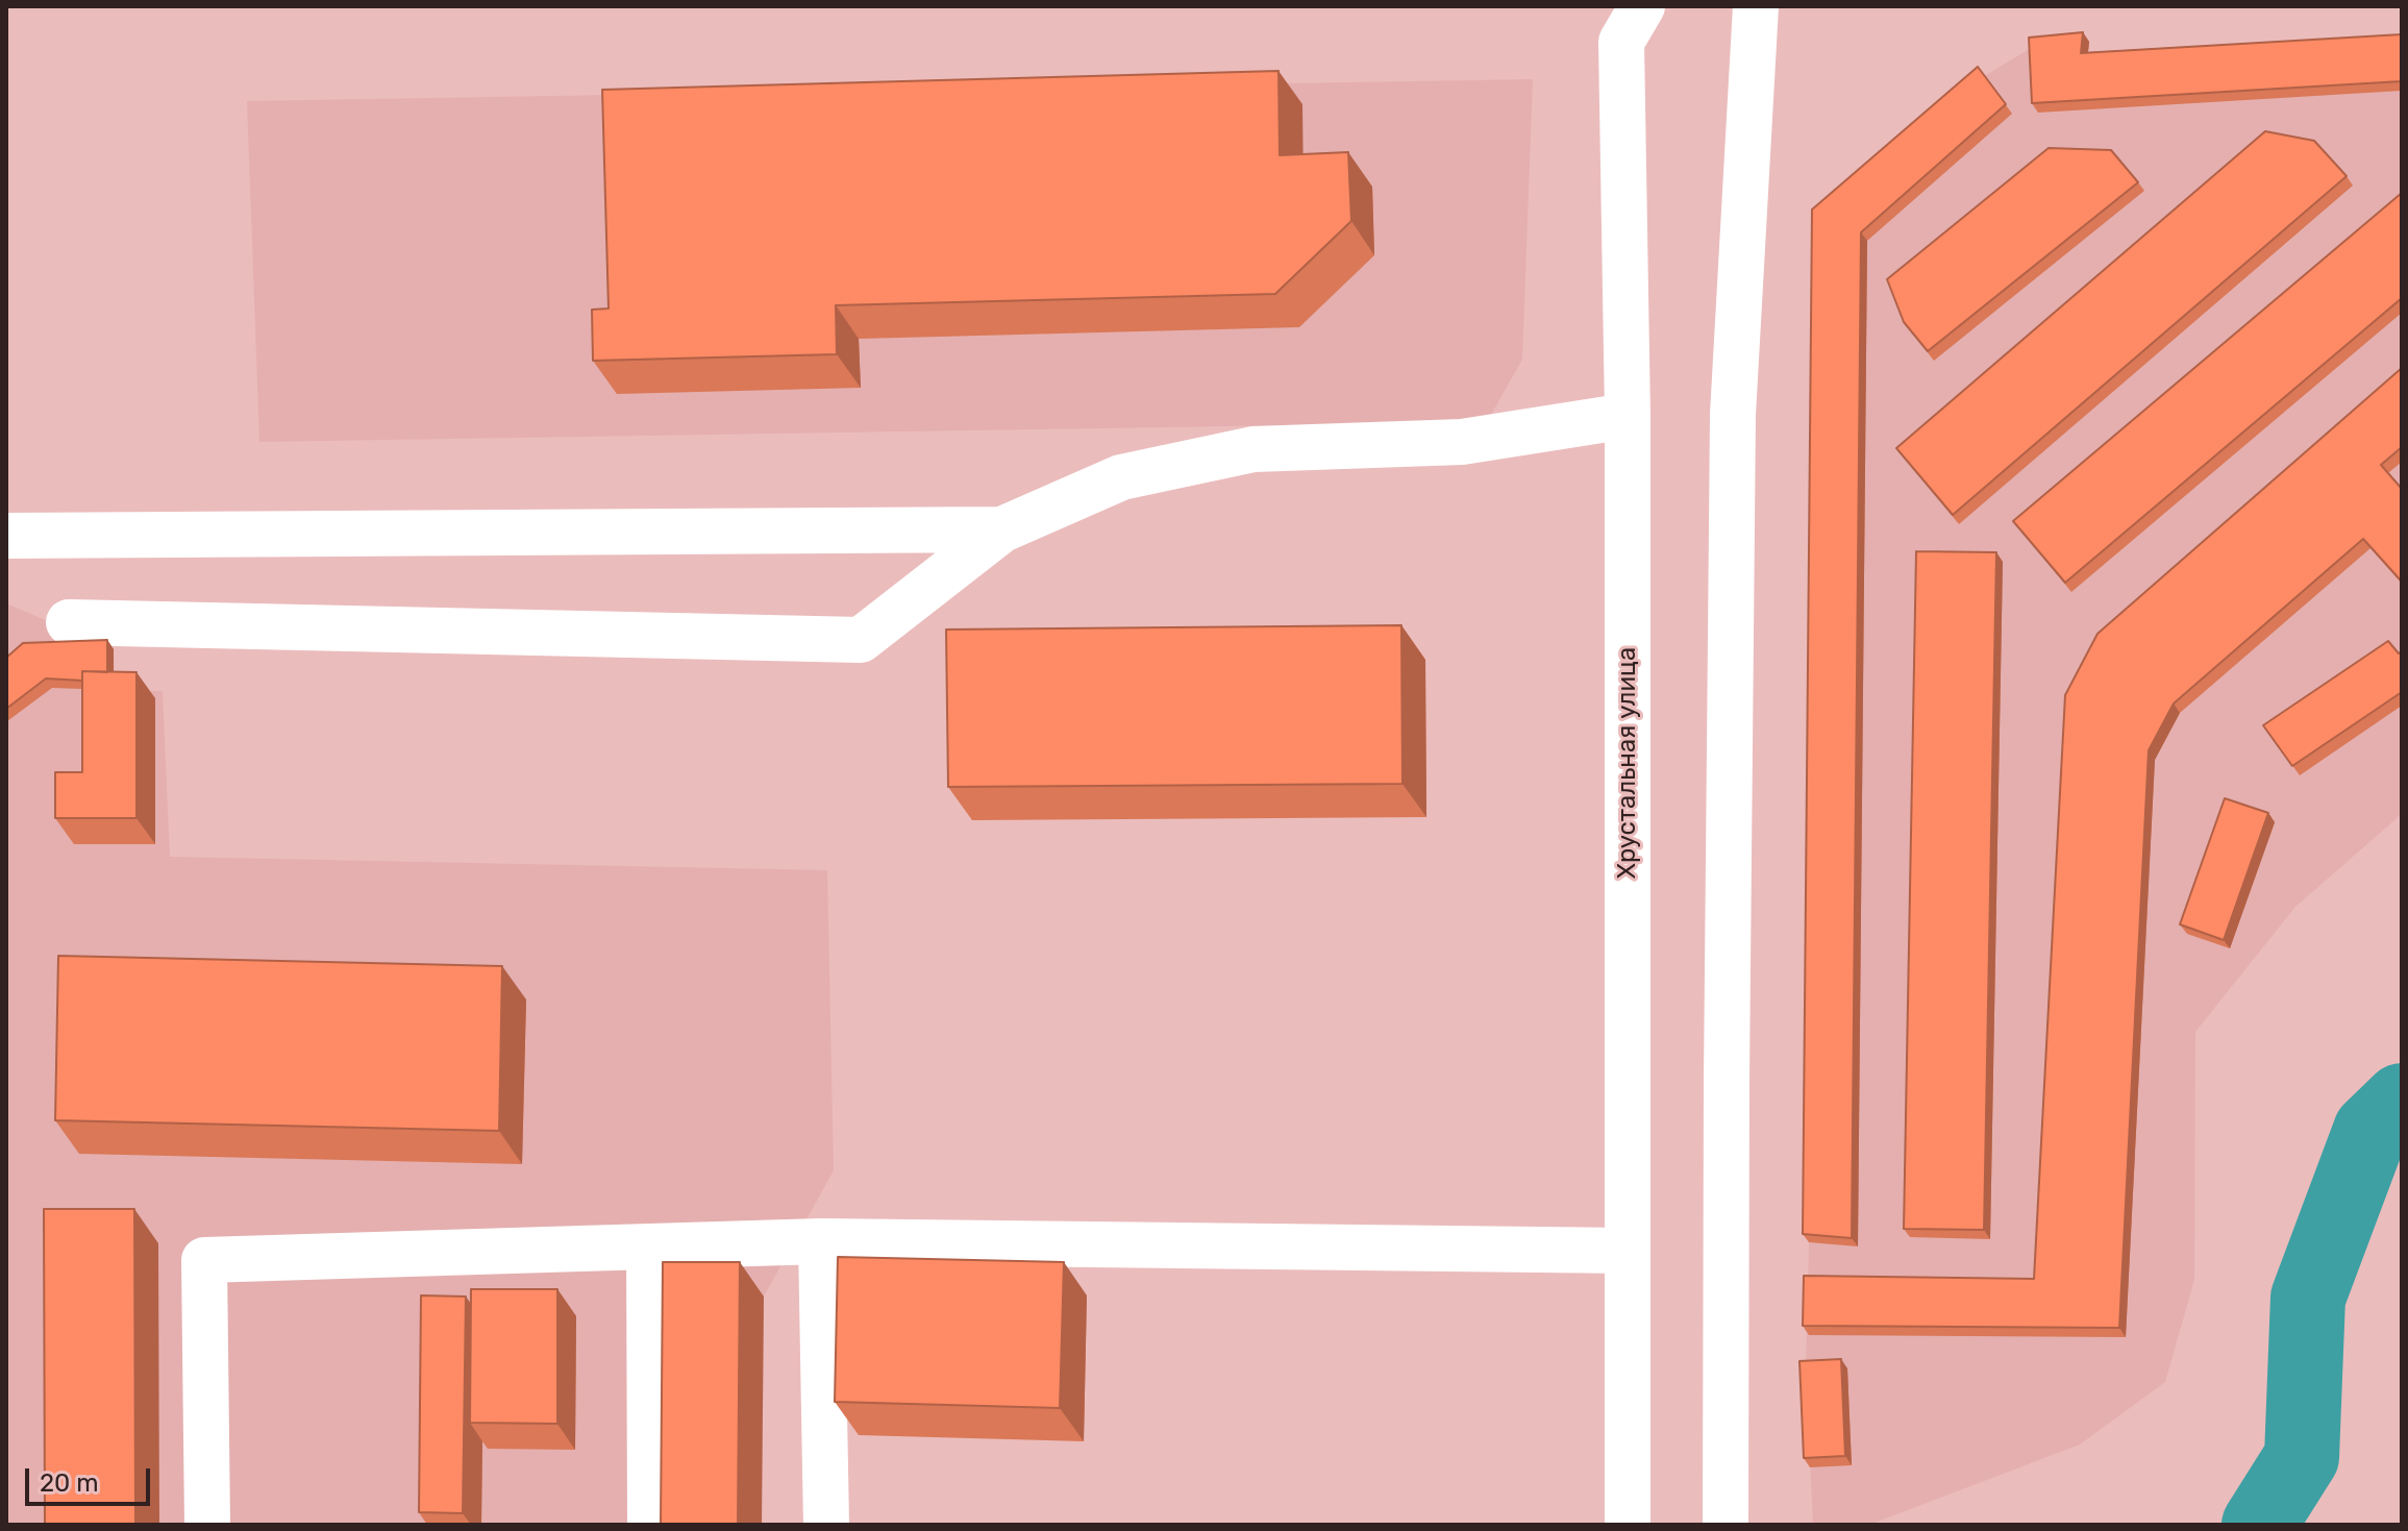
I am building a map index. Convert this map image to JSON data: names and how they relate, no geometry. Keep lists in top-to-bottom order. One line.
{"streets":{"street":["Хрустальная улица"]},"scale_bar":"20 m"}
